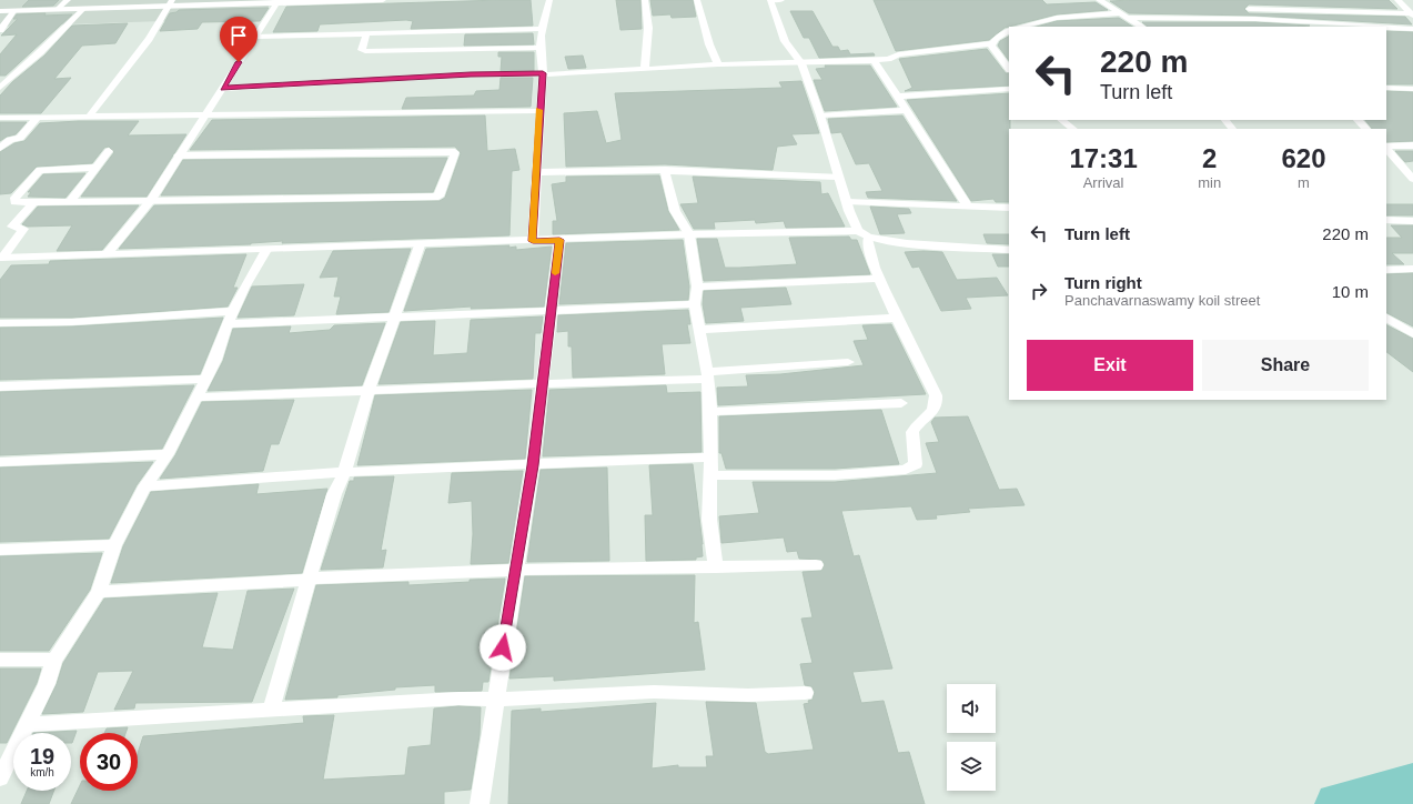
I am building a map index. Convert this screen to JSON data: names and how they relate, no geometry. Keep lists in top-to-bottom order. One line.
{"page":{"turn":["220 m","Turn left"],"eta":["17:31","Arrival","2","min","620","m"],"list":[{"name":"Turn left","value":"220 m"},{"name":"Turn right","note":"Panchavarnaswamy koil street","value":"10 m"}],"buttons":["Exit","Share"],"speed":"19 km/h","limit":"30"}}
